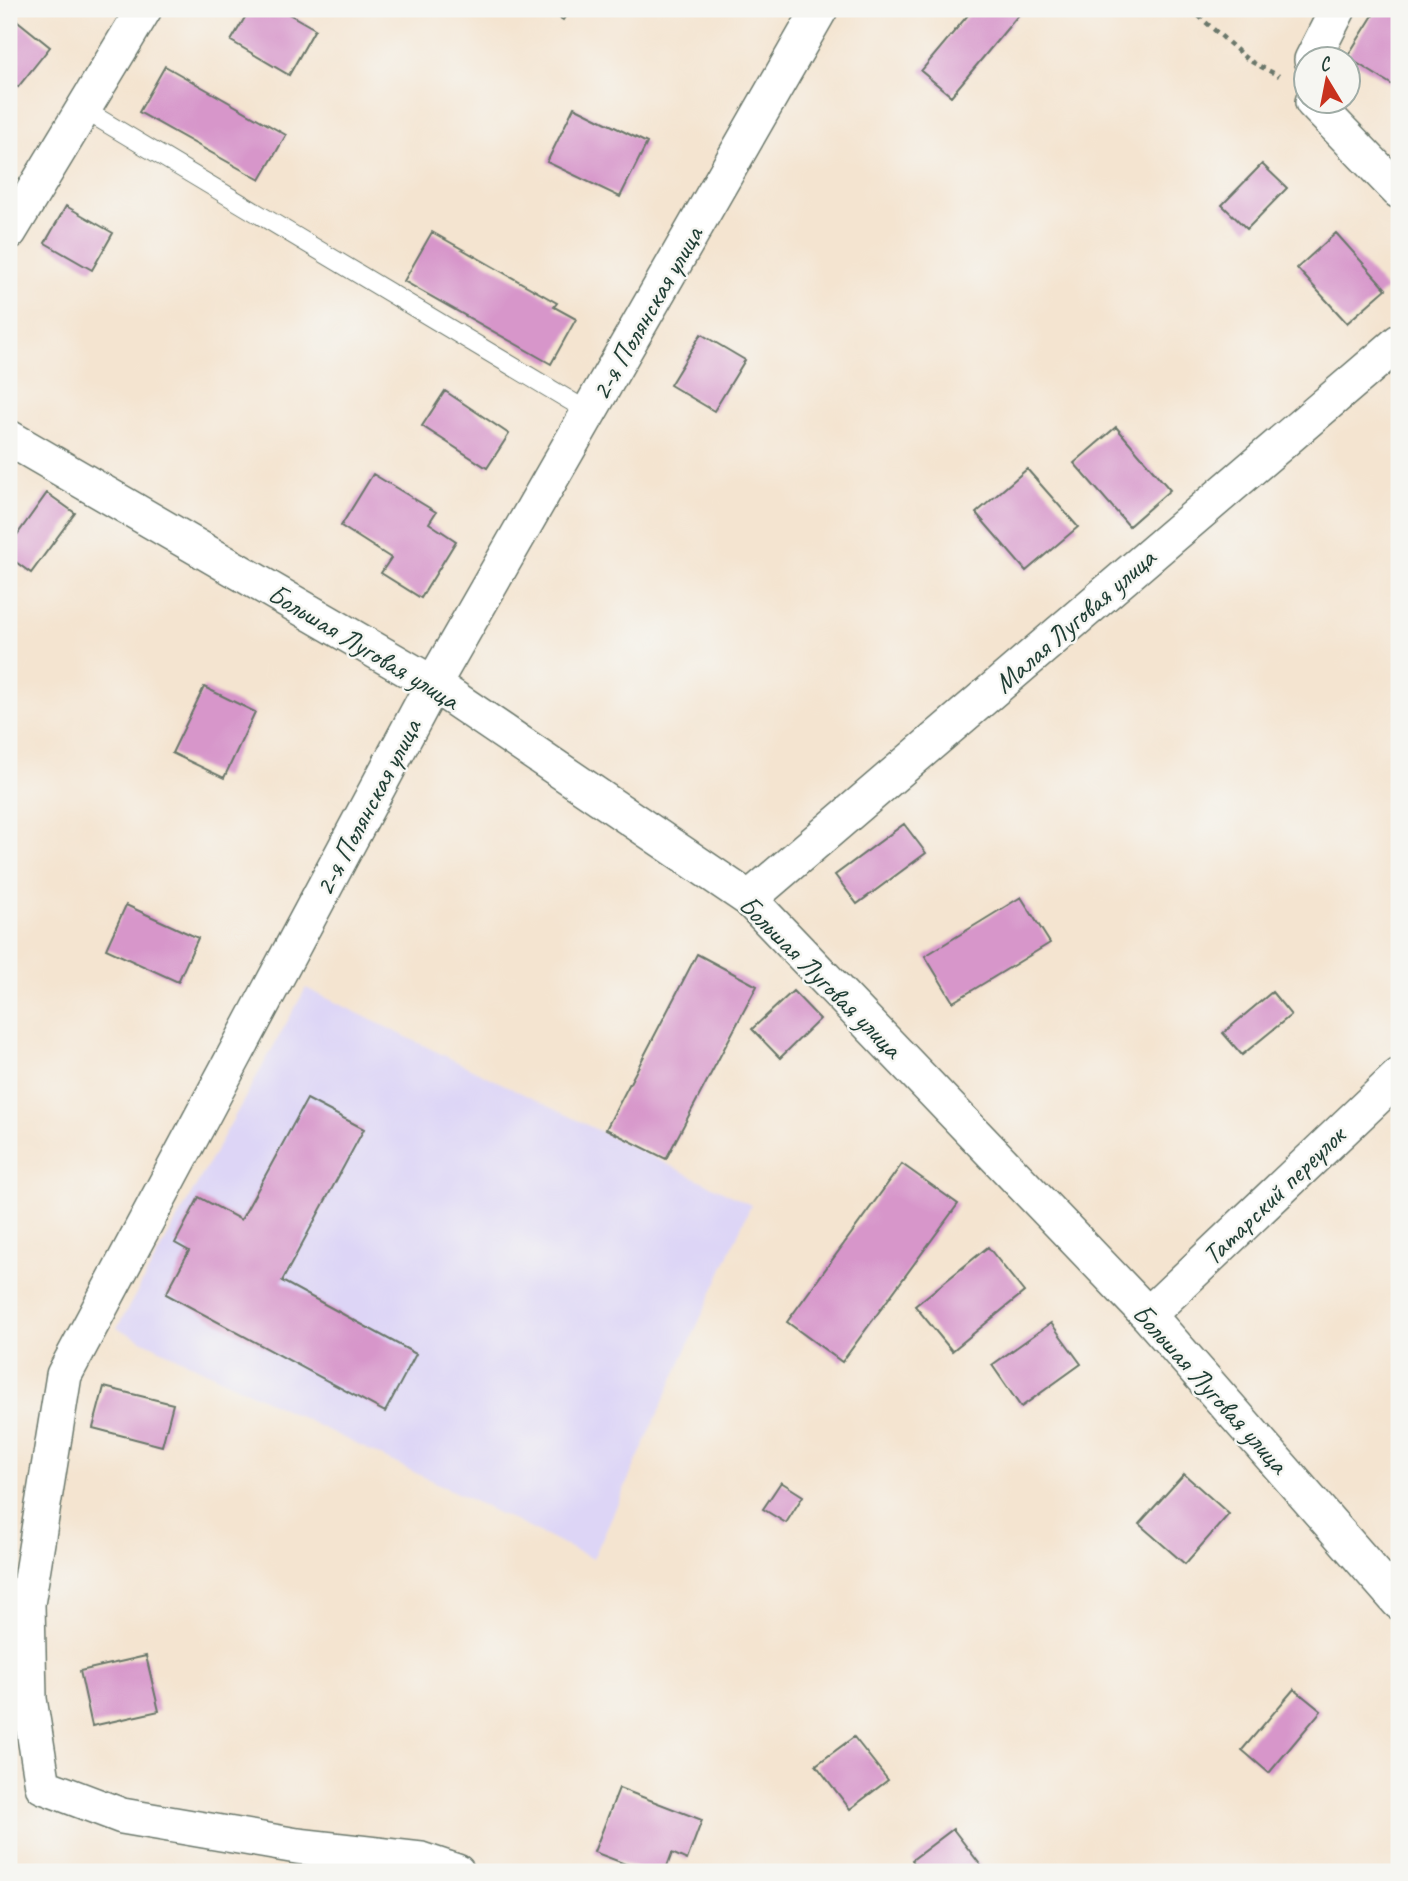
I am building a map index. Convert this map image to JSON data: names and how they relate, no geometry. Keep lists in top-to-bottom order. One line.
{"streets":{"street":["2-я Полянская улица","Малая Луговая улица","Большая Луговая улица","Татарский переулок"]},"crossings":[["2-я Полянская улица","Большая Луговая улица"],["Малая Луговая улица","Большая Луговая улица"],["Большая Луговая улица","Татарский переулок"]],"north":"top"}
